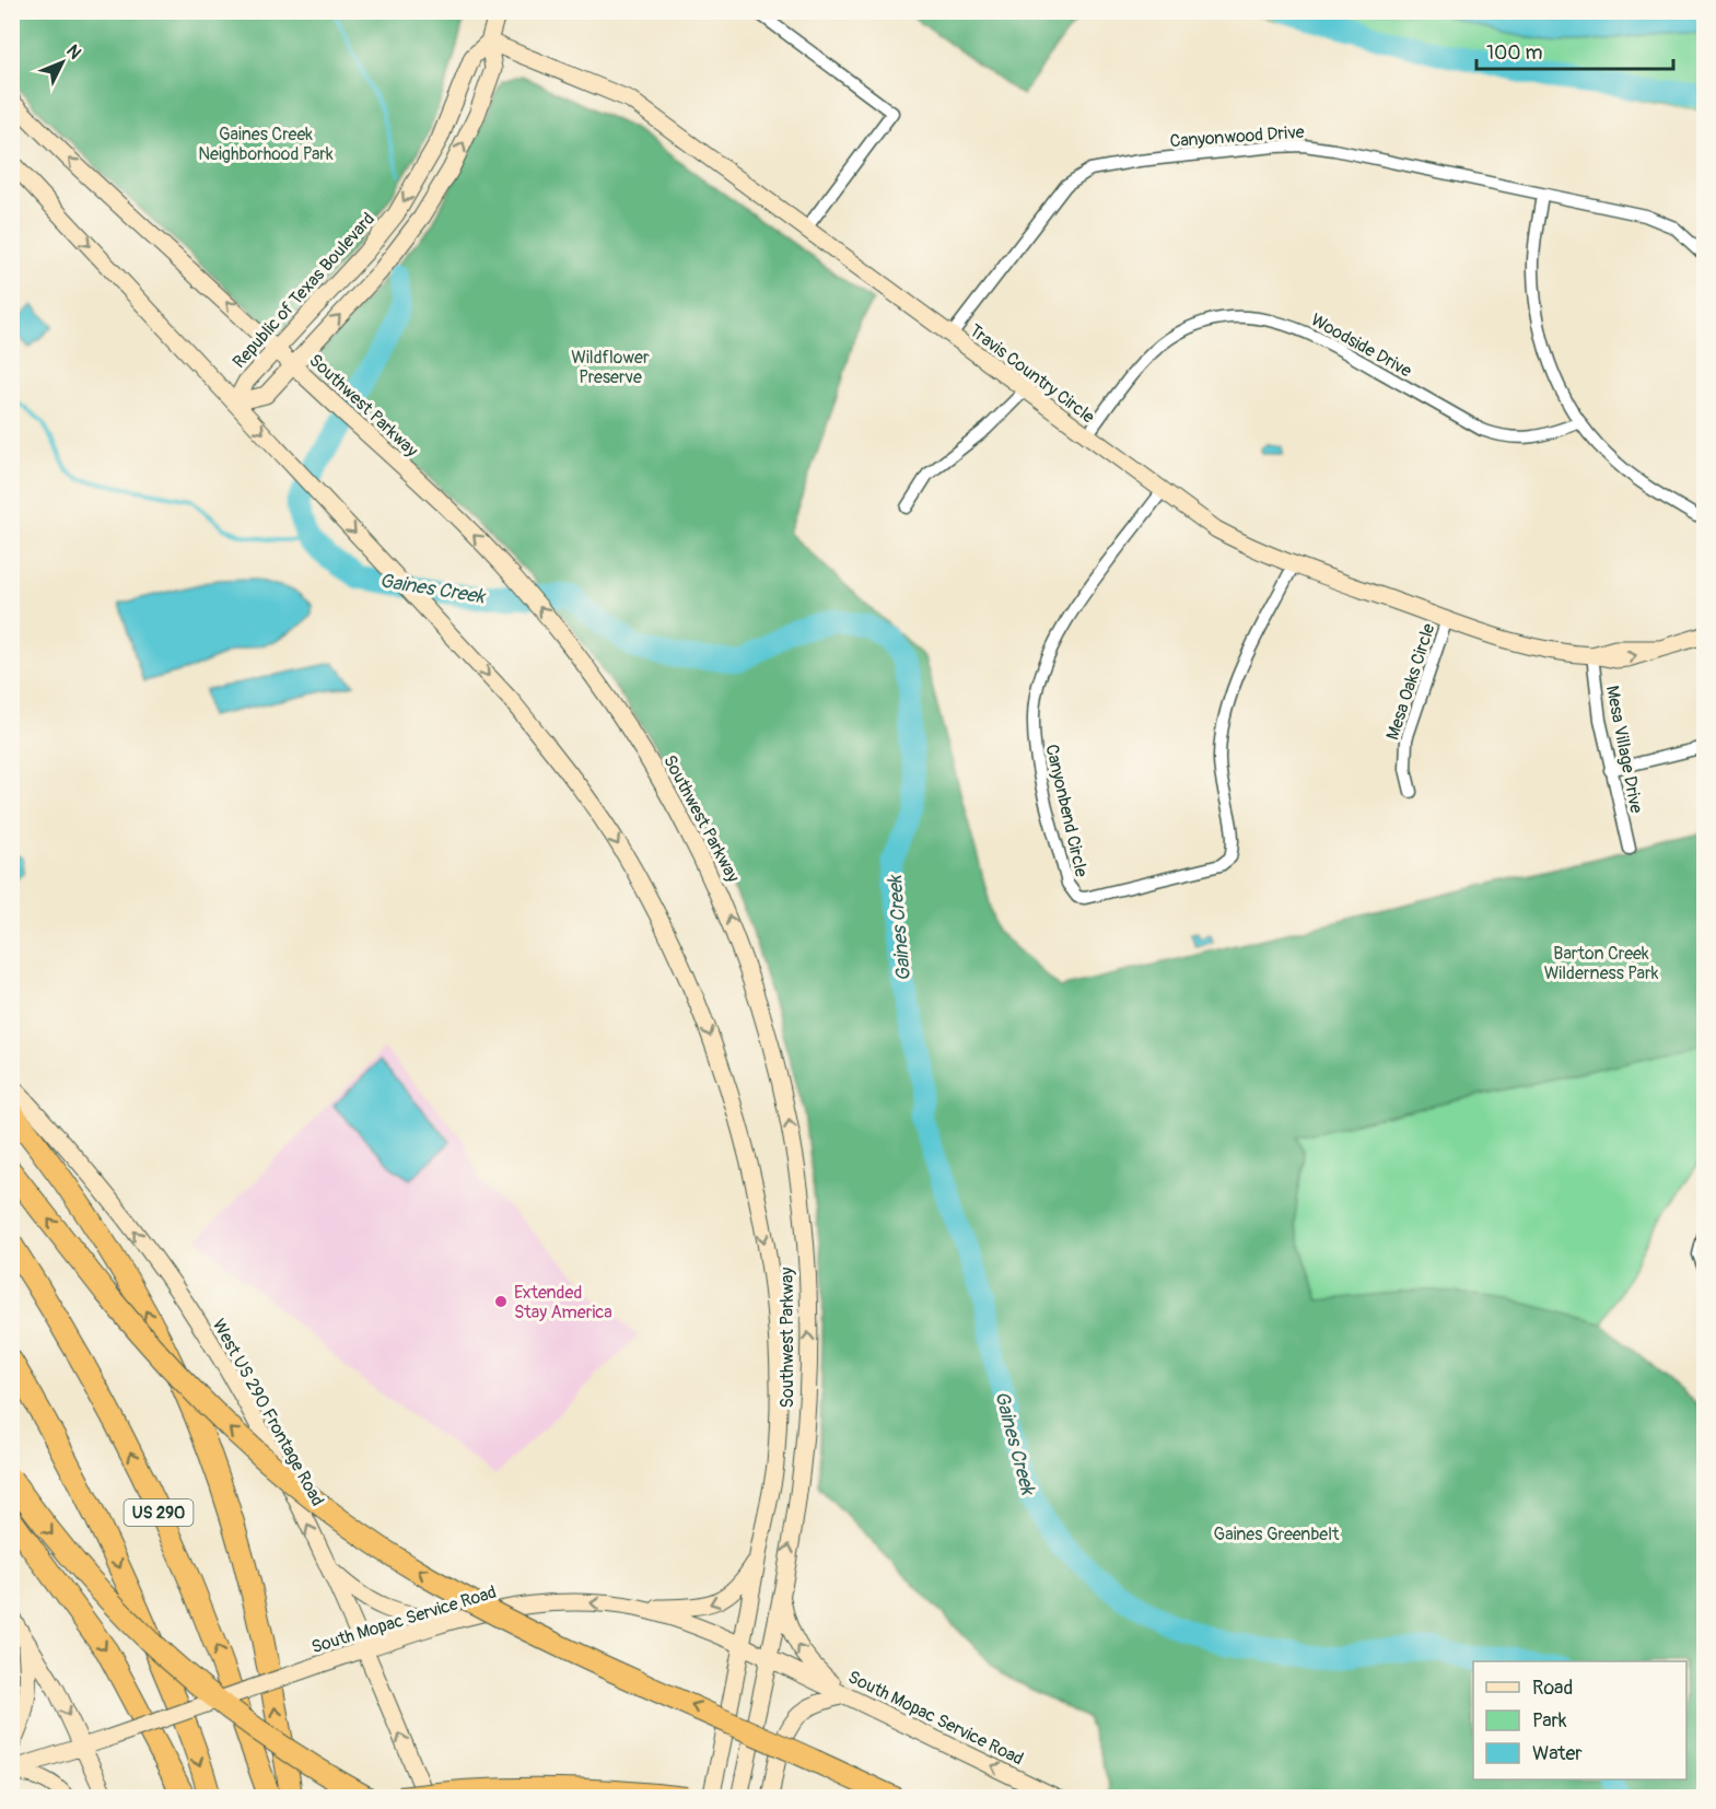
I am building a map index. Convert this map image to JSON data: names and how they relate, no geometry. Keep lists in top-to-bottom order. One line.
{"streets":{"highway":["US 290"],"main road":["Republic of Texas Boulevard","Travis Country Circle","Southwest Parkway","West US 290 Frontage Road","South Mopac Service Road"],"street":["Canyonwood Drive","Woodside Drive","Mesa Oaks Circle","Mesa Village Drive","Canyonbend Circle"]},"crossings":[["Canyonwood Drive","Travis Country Circle"],["Republic of Texas Boulevard","Travis Country Circle"],["Republic of Texas Boulevard","Southwest Parkway"],["Woodside Drive","Travis Country Circle"],["Travis Country Circle","Mesa Oaks Circle"],["Travis Country Circle","Mesa Village Drive"],["Travis Country Circle","Canyonbend Circle"],["Southwest Parkway","South Mopac Service Road"],["West US 290 Frontage Road","South Mopac Service Road"]],"one_way":["West US 290 Frontage Road","South Mopac Service Road"],"water":["Gaines Creek"],"parks":["Gaines Creek Neighborhood Park","Wildflower Preserve","Barton Creek Wilderness Park","Gaines Greenbelt"],"places":["Extended Stay America"],"legend":["Road","Park","Water"],"scale_bar":"100 m","north":"top right"}
